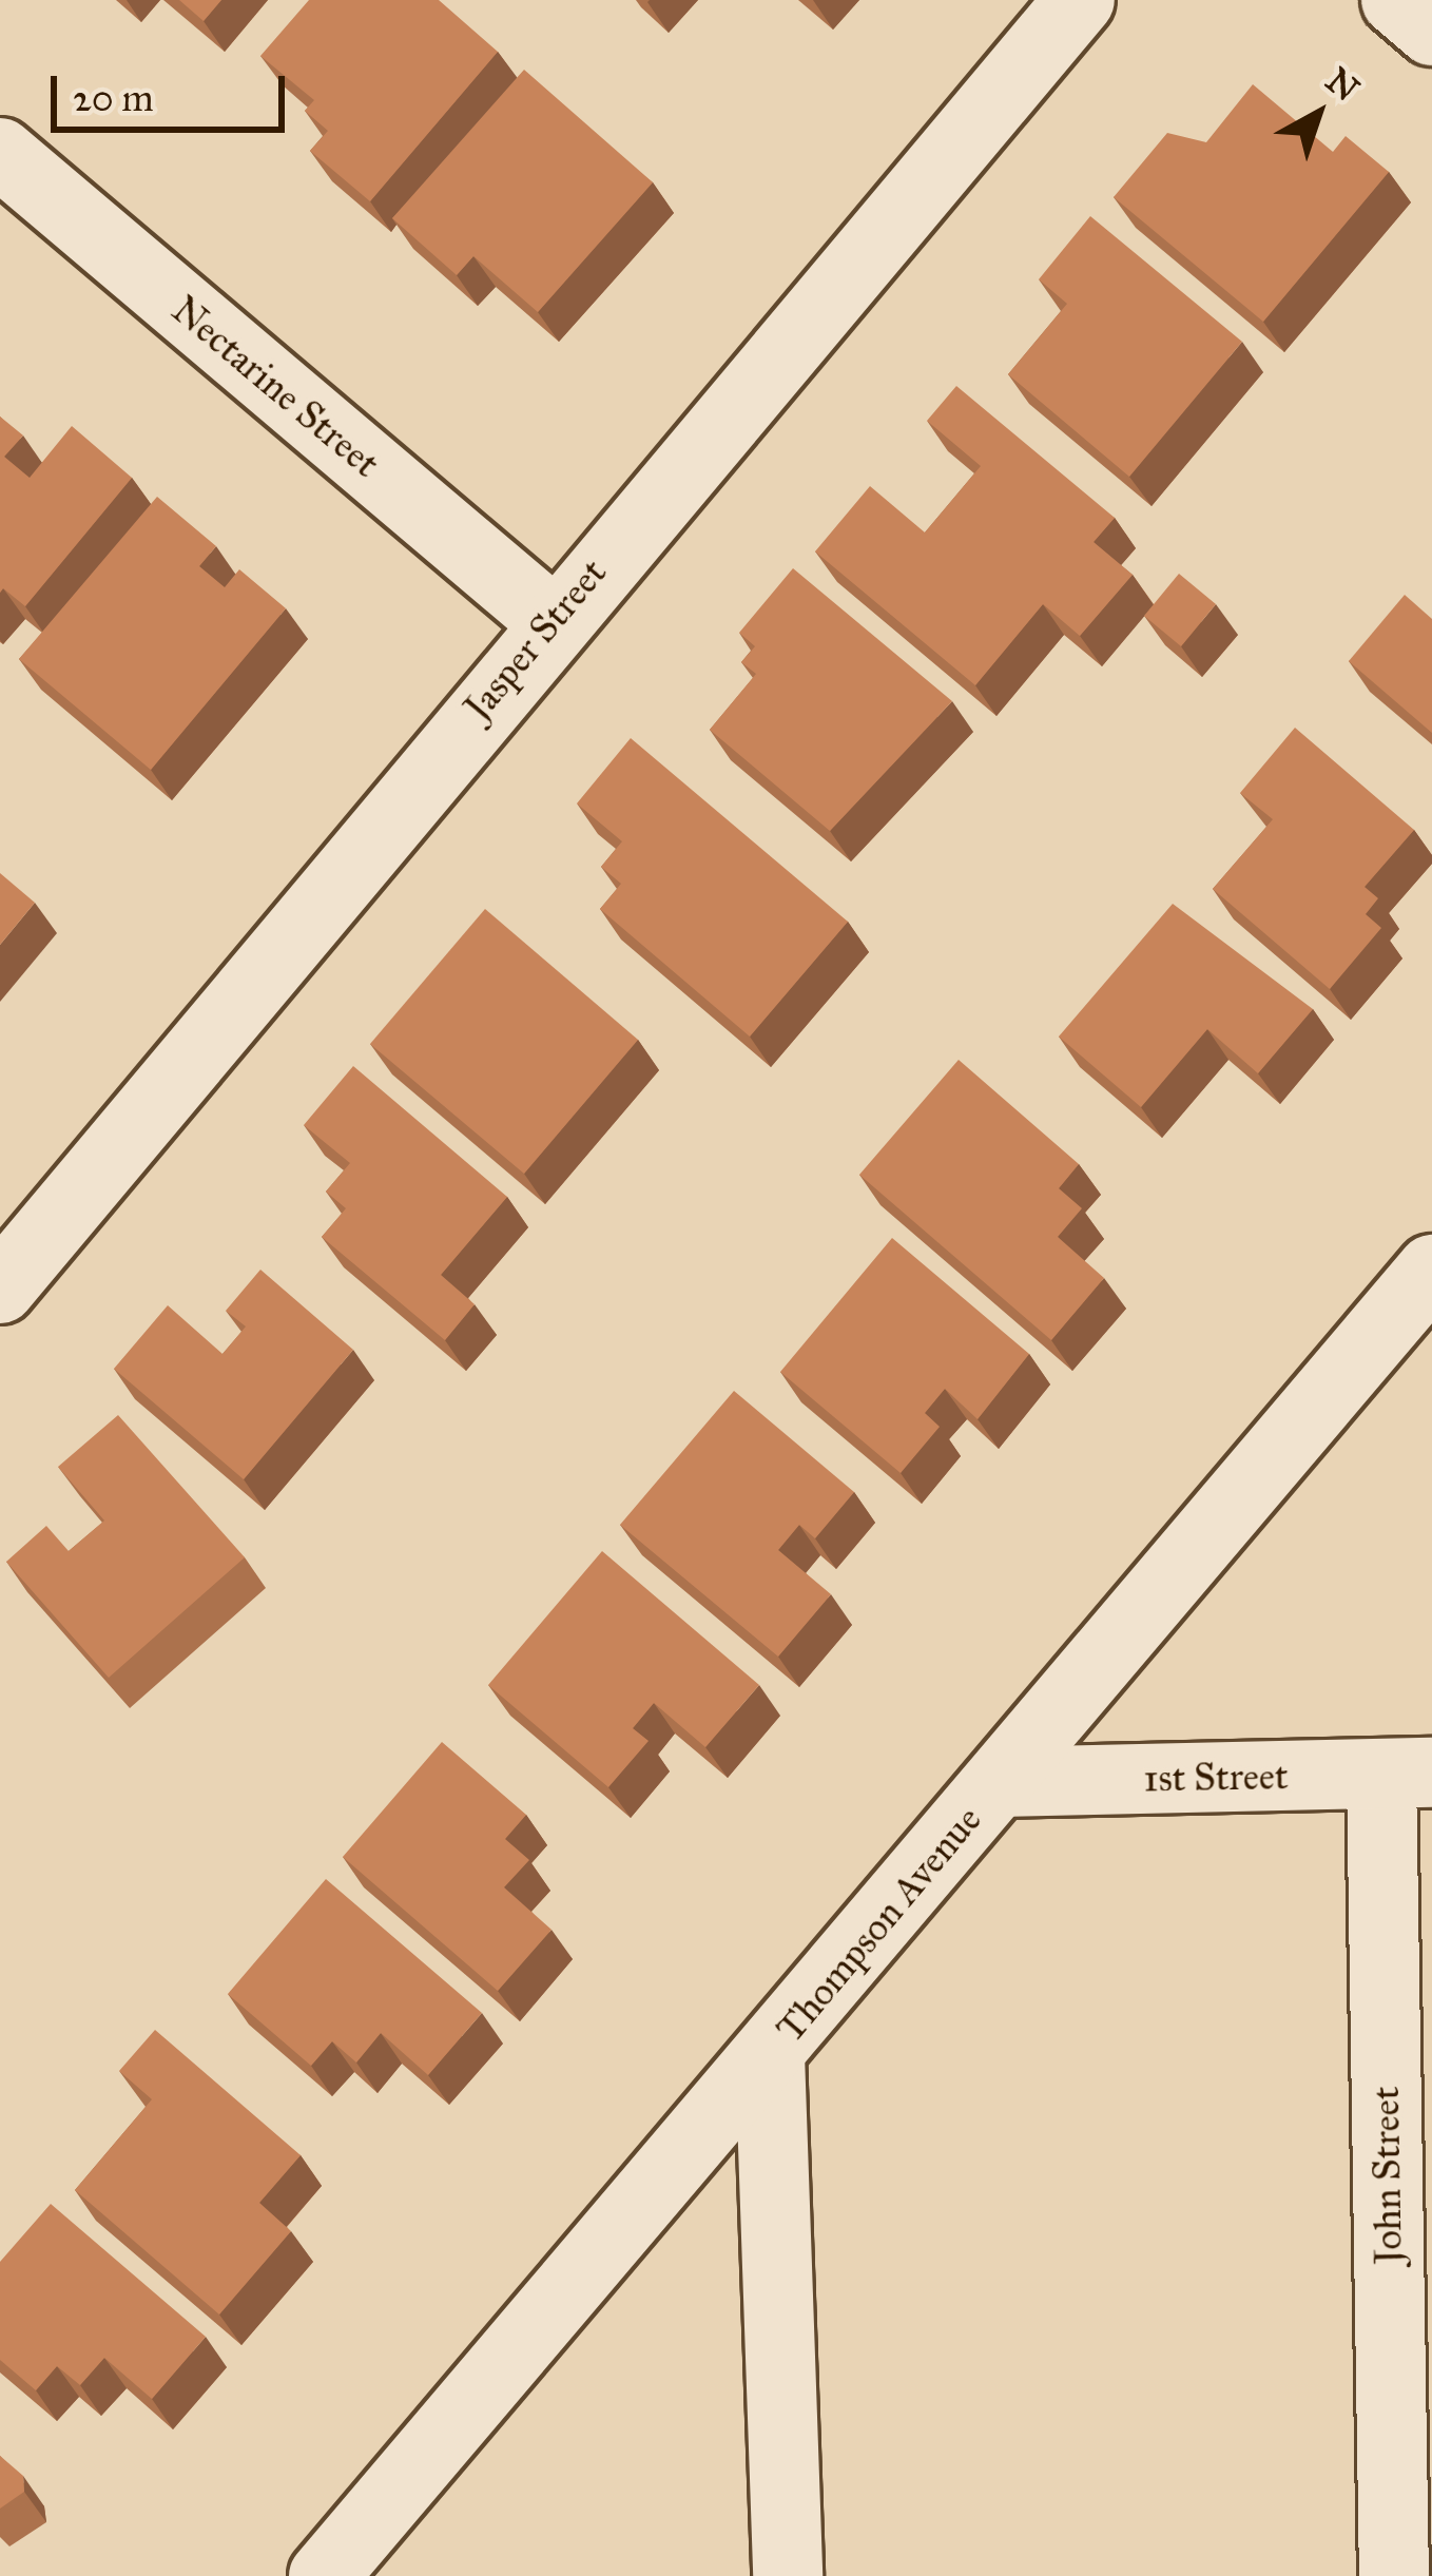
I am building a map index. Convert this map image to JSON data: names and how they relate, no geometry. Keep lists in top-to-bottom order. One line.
{"streets":{"street":["Nectarine Street","Jasper Street","1st Street","Thompson Avenue","John Street"]},"crossings":[["Nectarine Street","Jasper Street"],["1st Street","Thompson Avenue"],["1st Street","John Street"]],"scale_bar":"20 m","north":"top right"}
